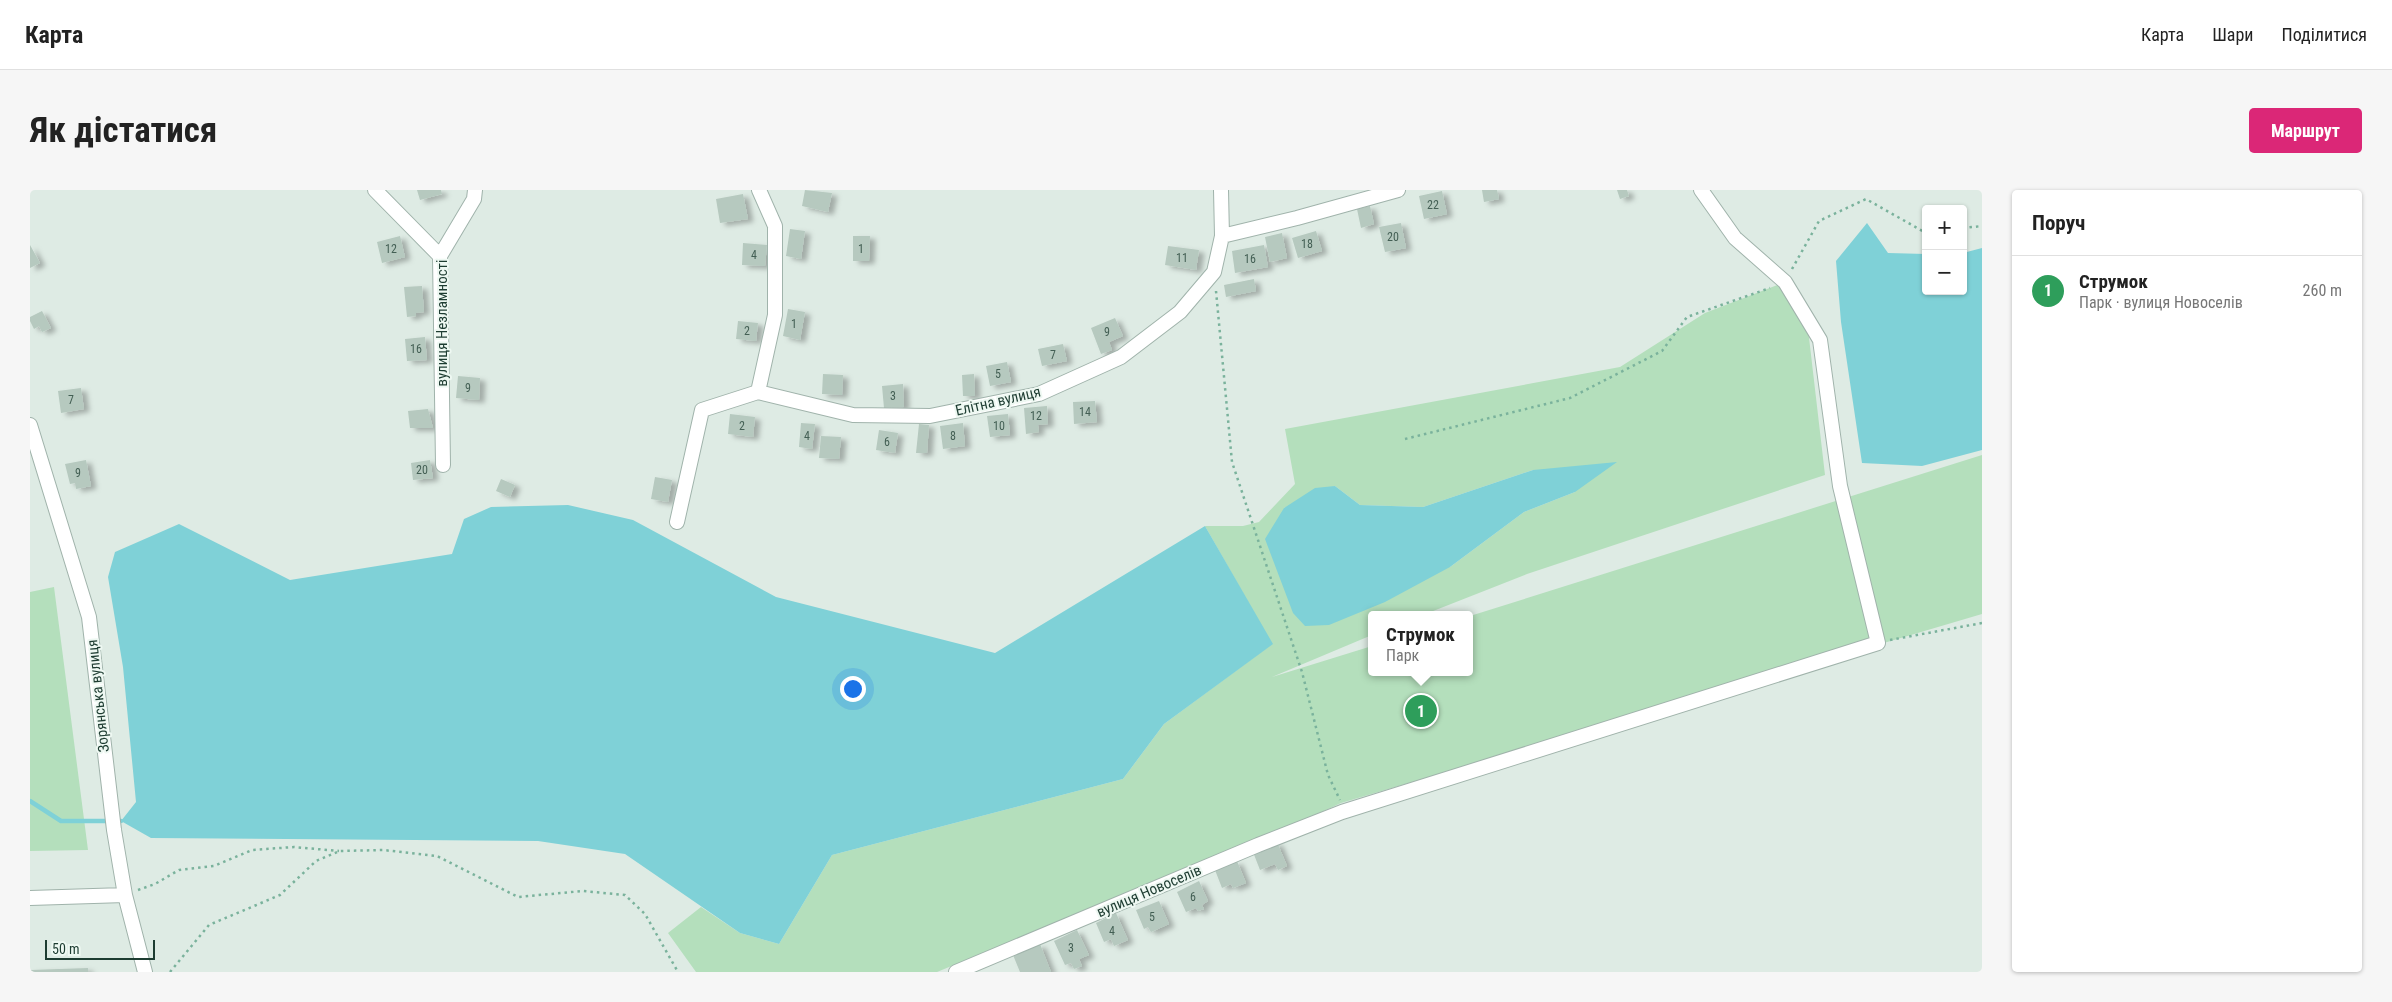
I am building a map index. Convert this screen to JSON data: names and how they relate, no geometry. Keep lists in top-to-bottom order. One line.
{"streets":{"street":["вулиця Незламності","Елітна вулиця","Зорянська вулиця","вулиця Новоселів"]},"house_numbers":["22","20","18","12","1","4","11","16","1","2","9","16","7","5","9","3","7","14","12","2","10","4","8","6","20","9","6","5","4","3"],"scale_bar":"50 m","page":{"header":"Карта","nav":["Карта","Шари","Поділитися"],"buttons":"Маршрут","title":"Як дістатися","heading":"Поруч","map_buttons":["+","−"],"list":[{"mark":"1","name":"Струмок","note":"Парк · вулиця Новоселів","value":"260 m"}],"popup":["Струмок","Парк"],"pins":"1","scale":"50 m"}}
